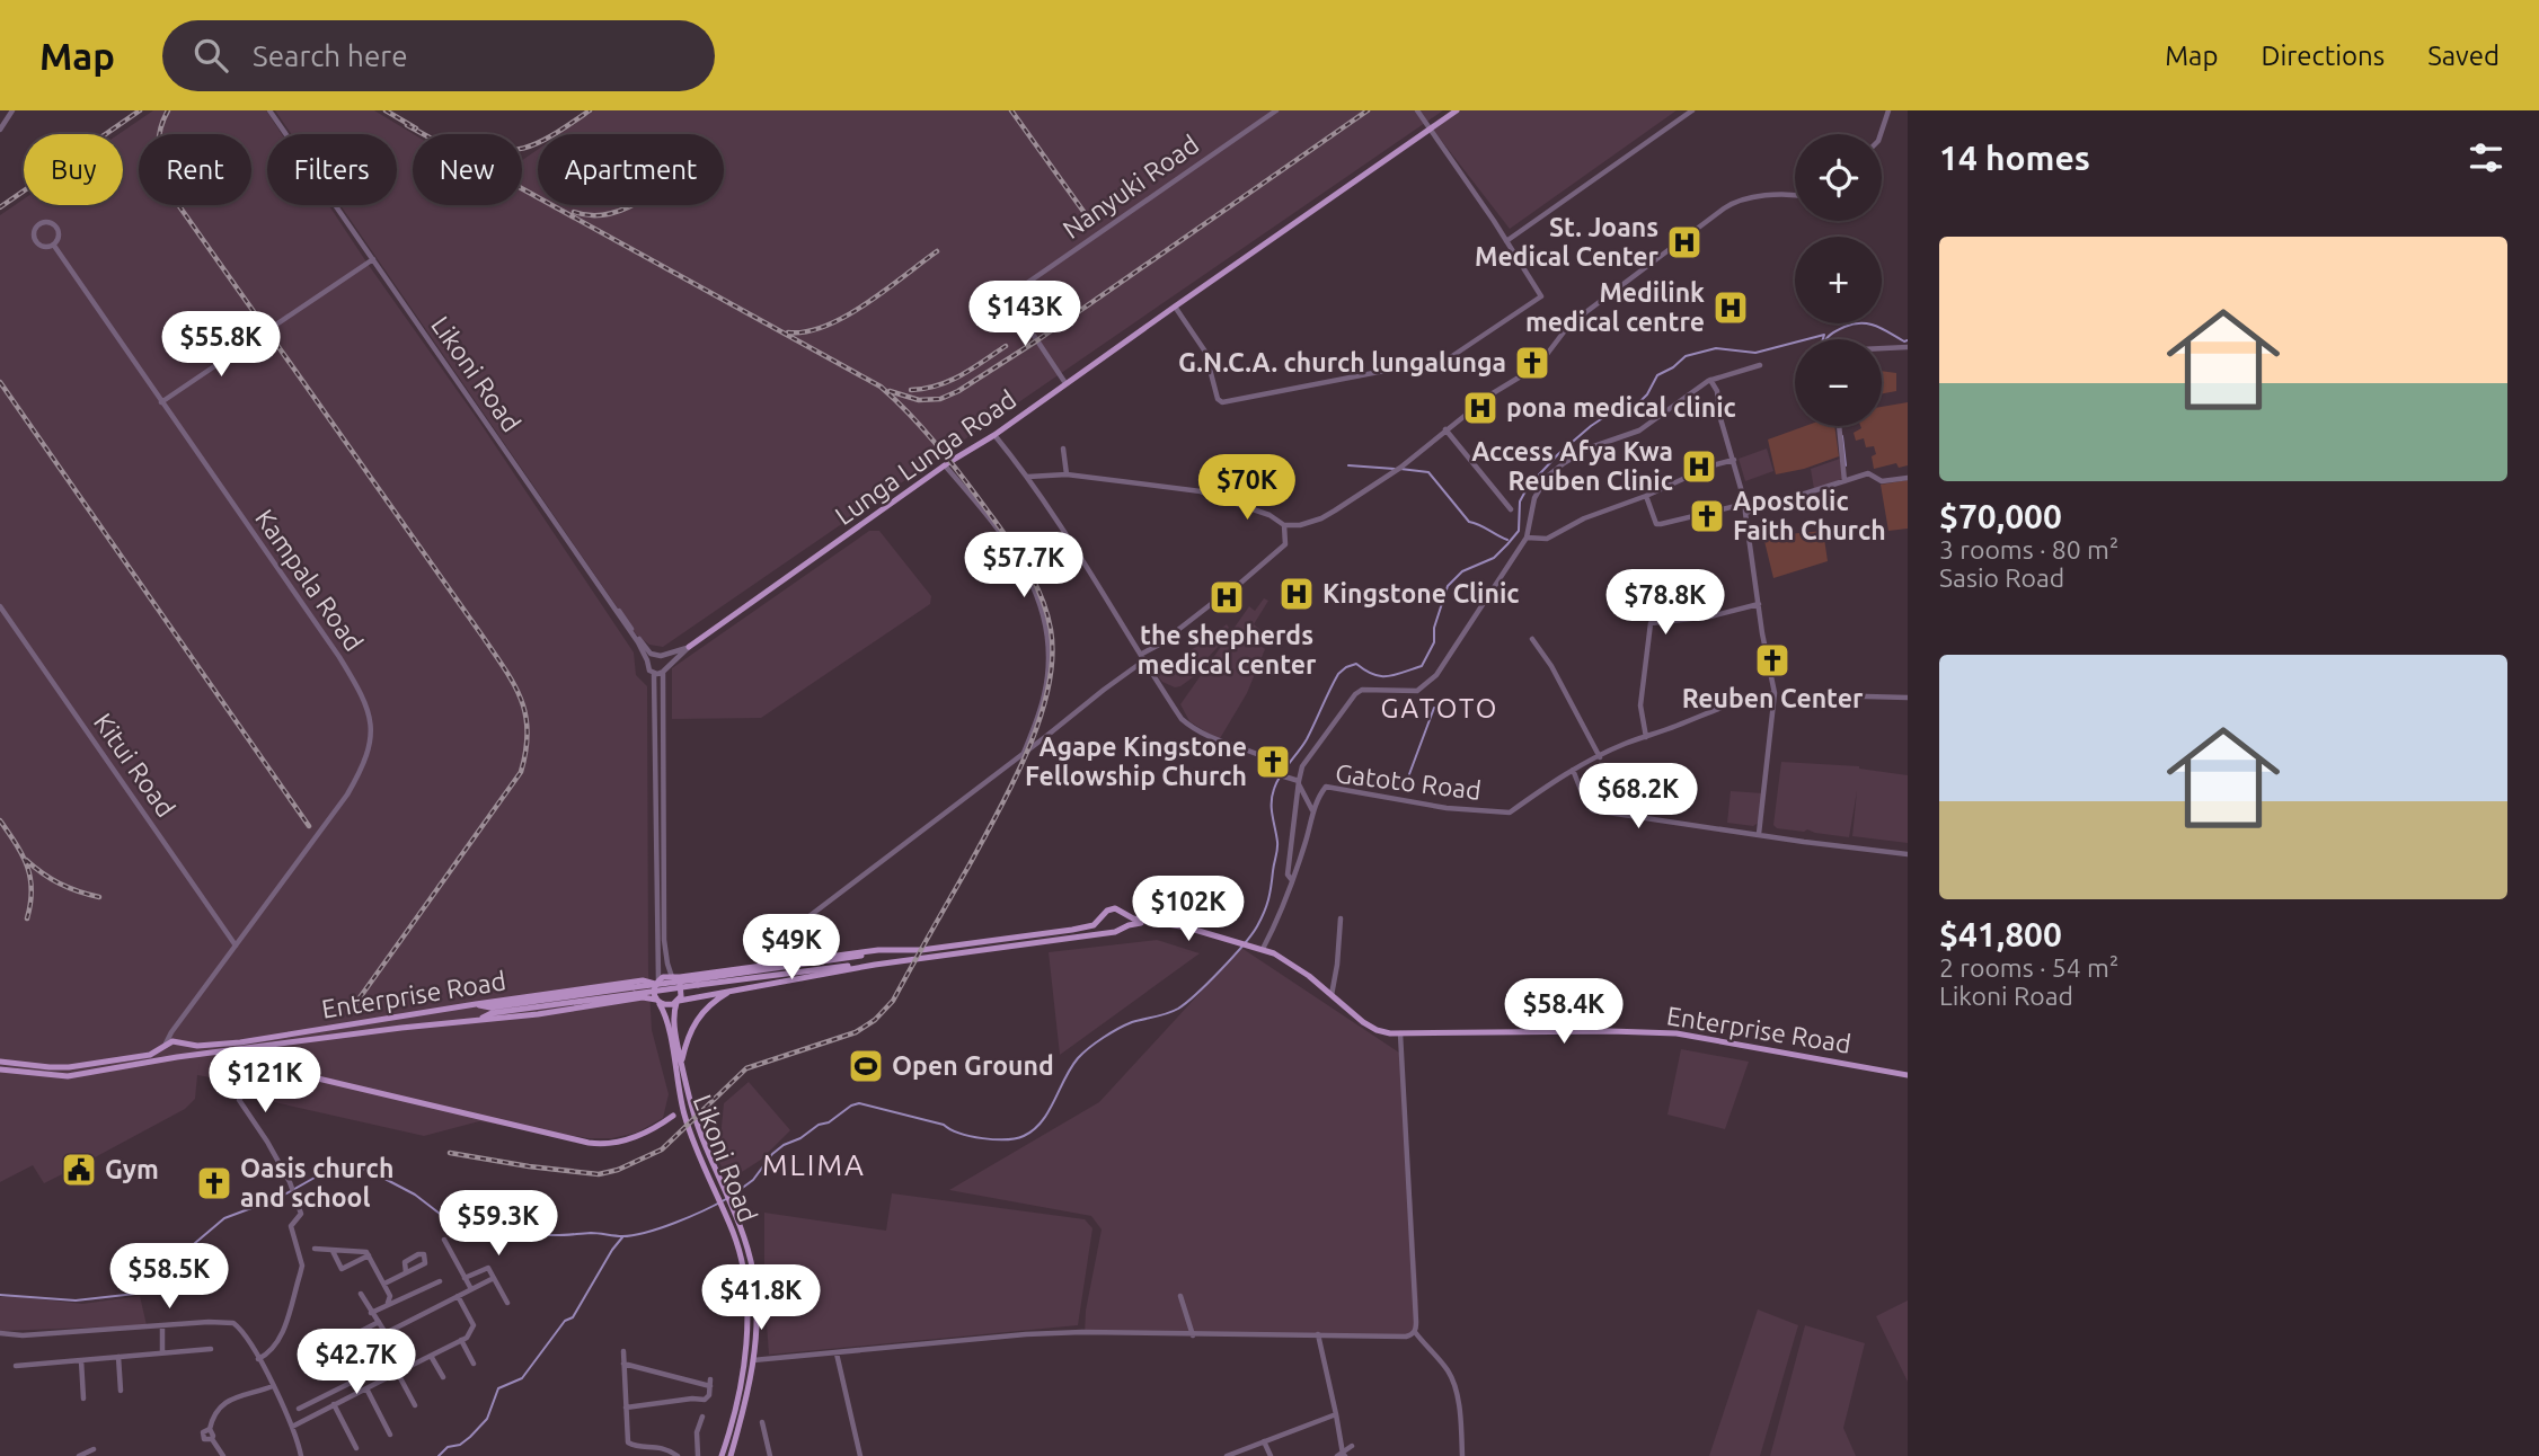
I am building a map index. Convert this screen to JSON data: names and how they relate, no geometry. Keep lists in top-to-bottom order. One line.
{"streets":{"main road":["Likoni Road","Lunga Lunga Road","Enterprise Road"],"street":["Nanyuki Road","Kampala Road","Kitui Road","Gatoto Road"]},"crossings":[["Nanyuki Road","Lunga Lunga Road"],["Likoni Road","Lunga Lunga Road"],["Likoni Road","Enterprise Road"],["Kampala Road","Kitui Road"],["Kampala Road","Enterprise Road"],["Gatoto Road","Enterprise Road"]],"districts":["GATOTO","MLIMA"],"places":{"hospital":["St. Joans Medical Center","Medilink medical centre","pona medical clinic","Access Afya Kwa Reuben Clinic","Kingstone Clinic","the shepherds medical center"],"church":["G.N.C.A. church lungalunga","Apostolic Faith Church","Reuben Center","Agape Kingstone Fellowship Church","Oasis church and school"],"sports":["Open Ground"],"public building":["Gym"]},"page":{"header":"Map","search":"Search here","nav":["Map","Directions","Saved"],"heading":"14 homes","map_buttons":["+","−"],"chip":["Buy","Rent","Filters","New","Apartment"],"list":[{"name":"$70,000","note":"3 rooms · 80 m² · Sasio Road"},{"name":"$41,800","note":"2 rooms · 54 m² · Likoni Road"}],"price":["$143K","$55.8K","$70K","$57.7K","$78.8K","$68.2K","$102K","$49K","$58.4K","$121K","$59.3K","$58.5K","$41.8K","$42.7K"]}}
